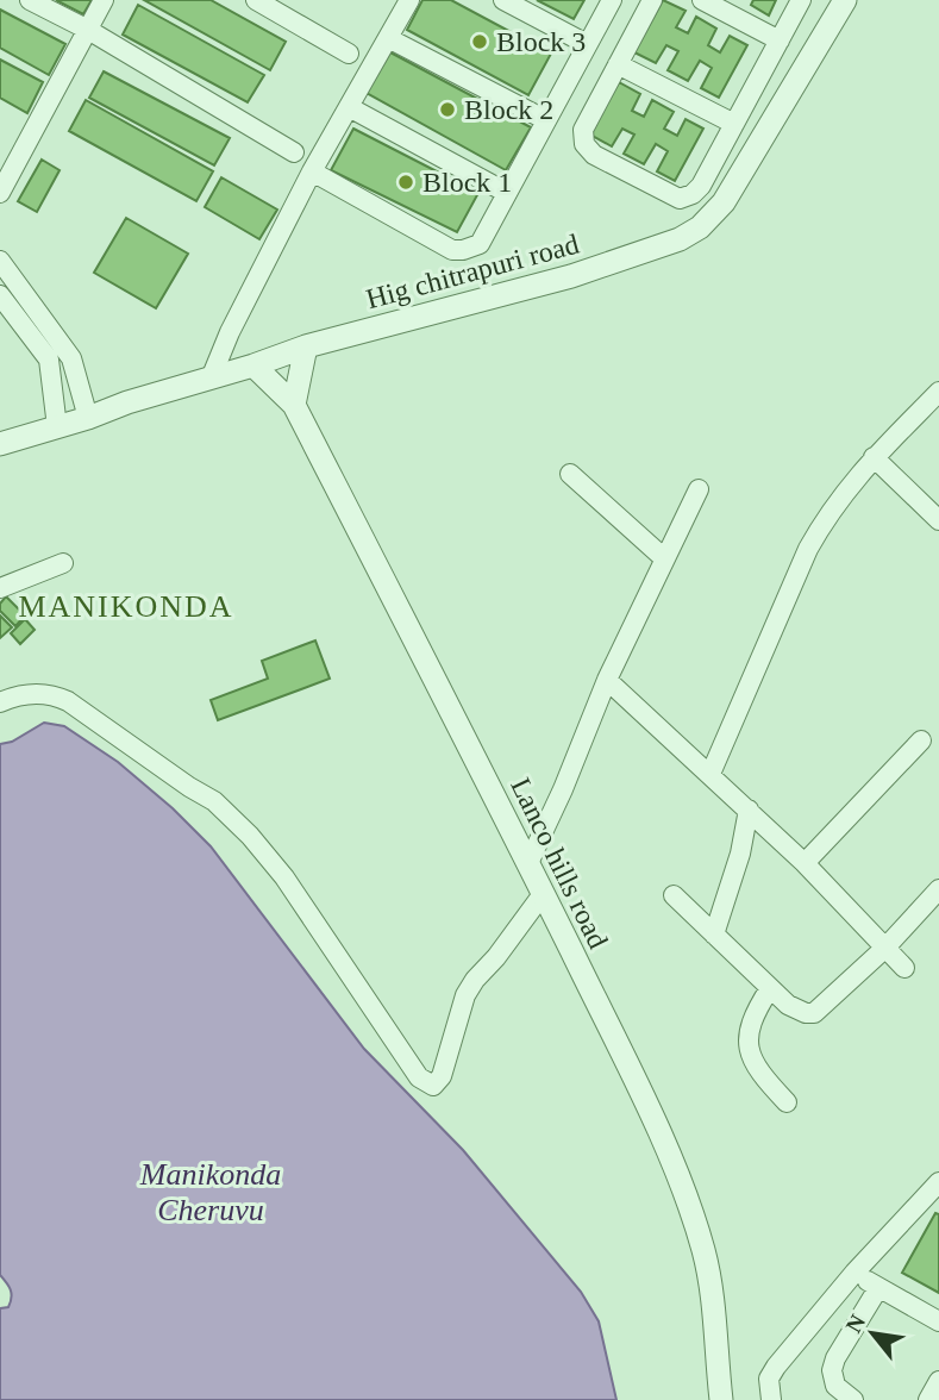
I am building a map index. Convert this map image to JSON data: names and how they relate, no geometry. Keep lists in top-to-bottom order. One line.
{"streets":{"street":["Hig chitrapuri road","Lanco hills road"]},"crossings":[["Hig chitrapuri road","Lanco hills road"]],"districts":["MANIKONDA"],"water":["Manikonda Cheruvu"],"places":["Block 3","Block 2","Block 1"],"north":"top left"}
